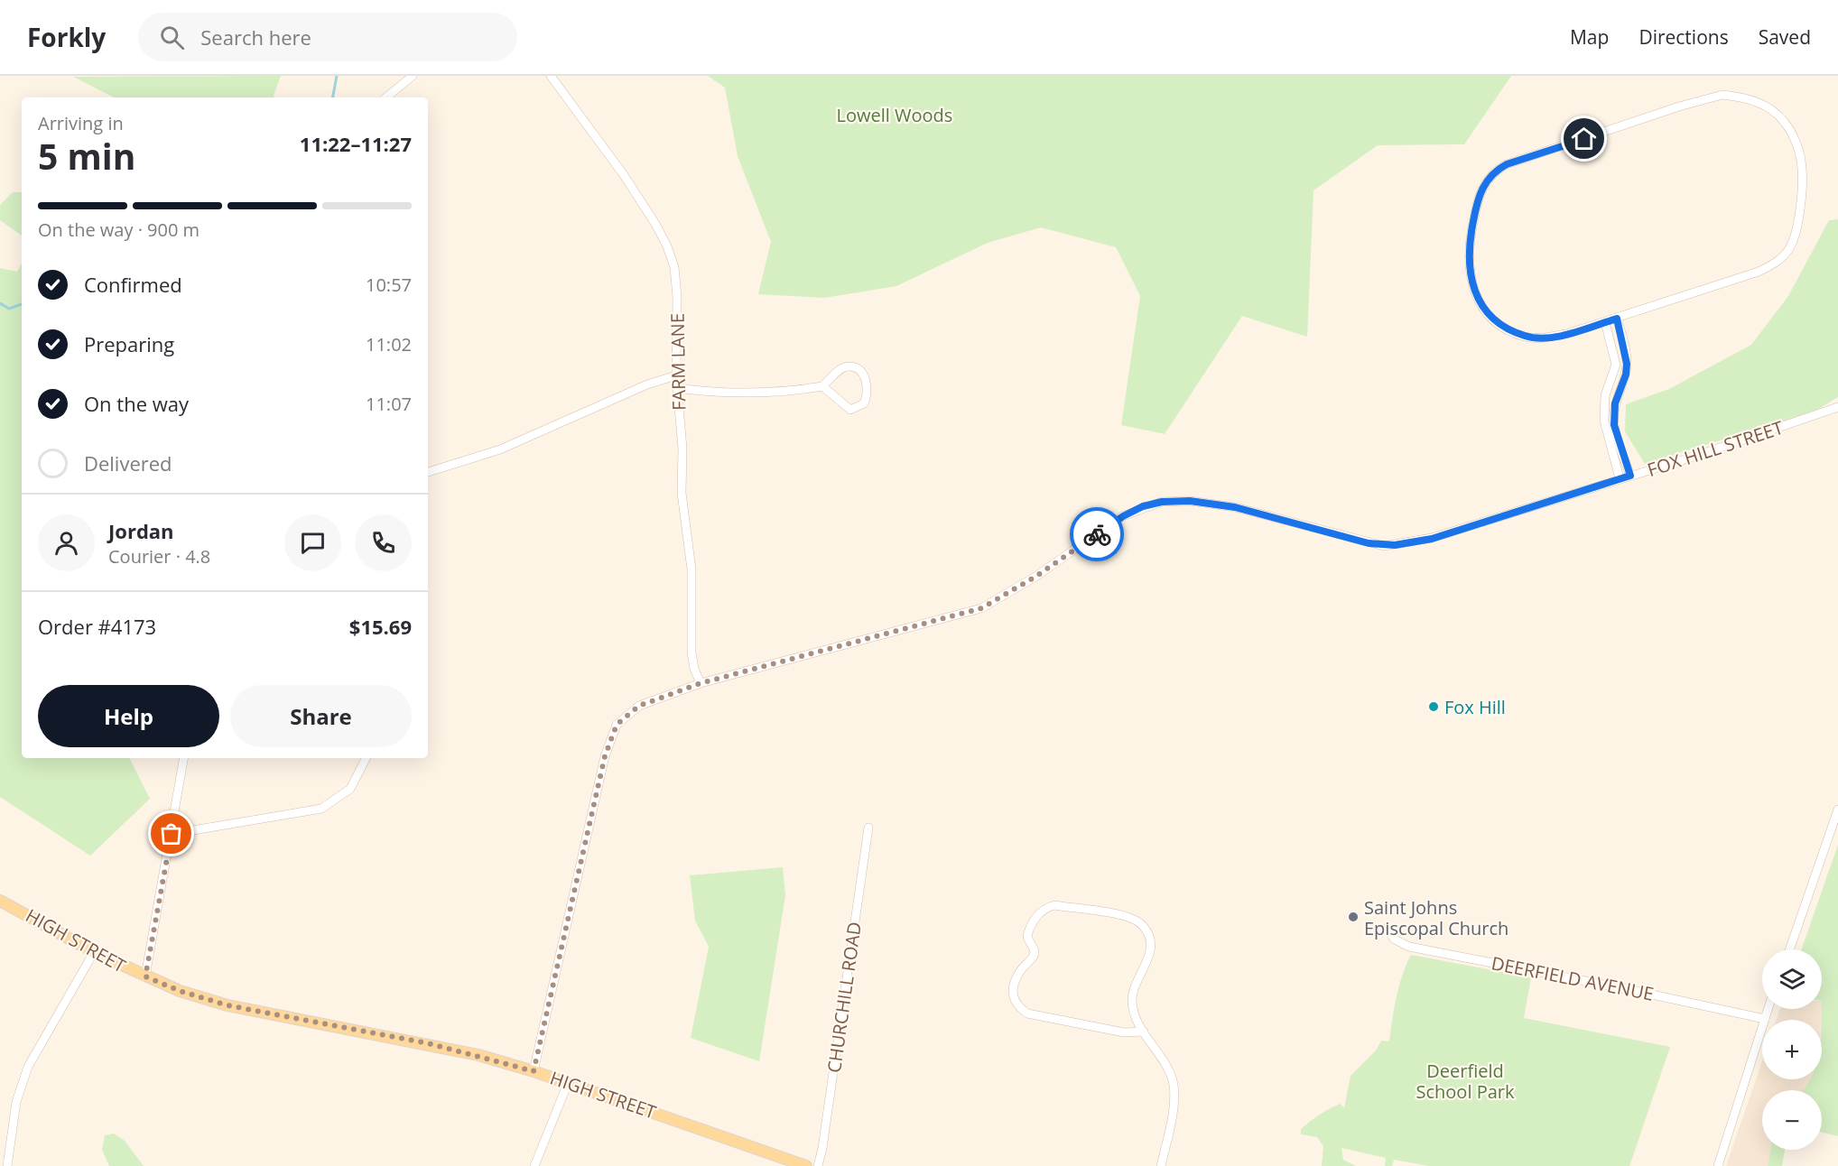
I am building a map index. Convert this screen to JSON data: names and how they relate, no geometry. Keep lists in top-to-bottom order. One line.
{"streets":{"main road":["HIGH STREET"],"street":["FARM LANE","FOX HILL STREET","DEERFIELD AVENUE","CHURCHILL ROAD"]},"crossings":[["FARM LANE","FOX HILL STREET"],["FOX HILL STREET","HIGH STREET"]],"parks":["Lowell Woods","Deerfield School Park"],"places":["Fox Hill","Saint Johns Episcopal Church"],"page":{"header":"Forkly","search":"Search here","nav":["Map","Directions","Saved"],"heading":["5 min","Arriving in","11:22–11:27"],"panel":["Jordan","Courier · 4.8","Order #4173","$15.69"],"bar":"On the way · 900 m","list":[["Confirmed","10:57"],["Preparing","11:02"],["On the way","11:07"],"Delivered"],"buttons":["Help","Share"],"map_buttons":["+","−"]}}
